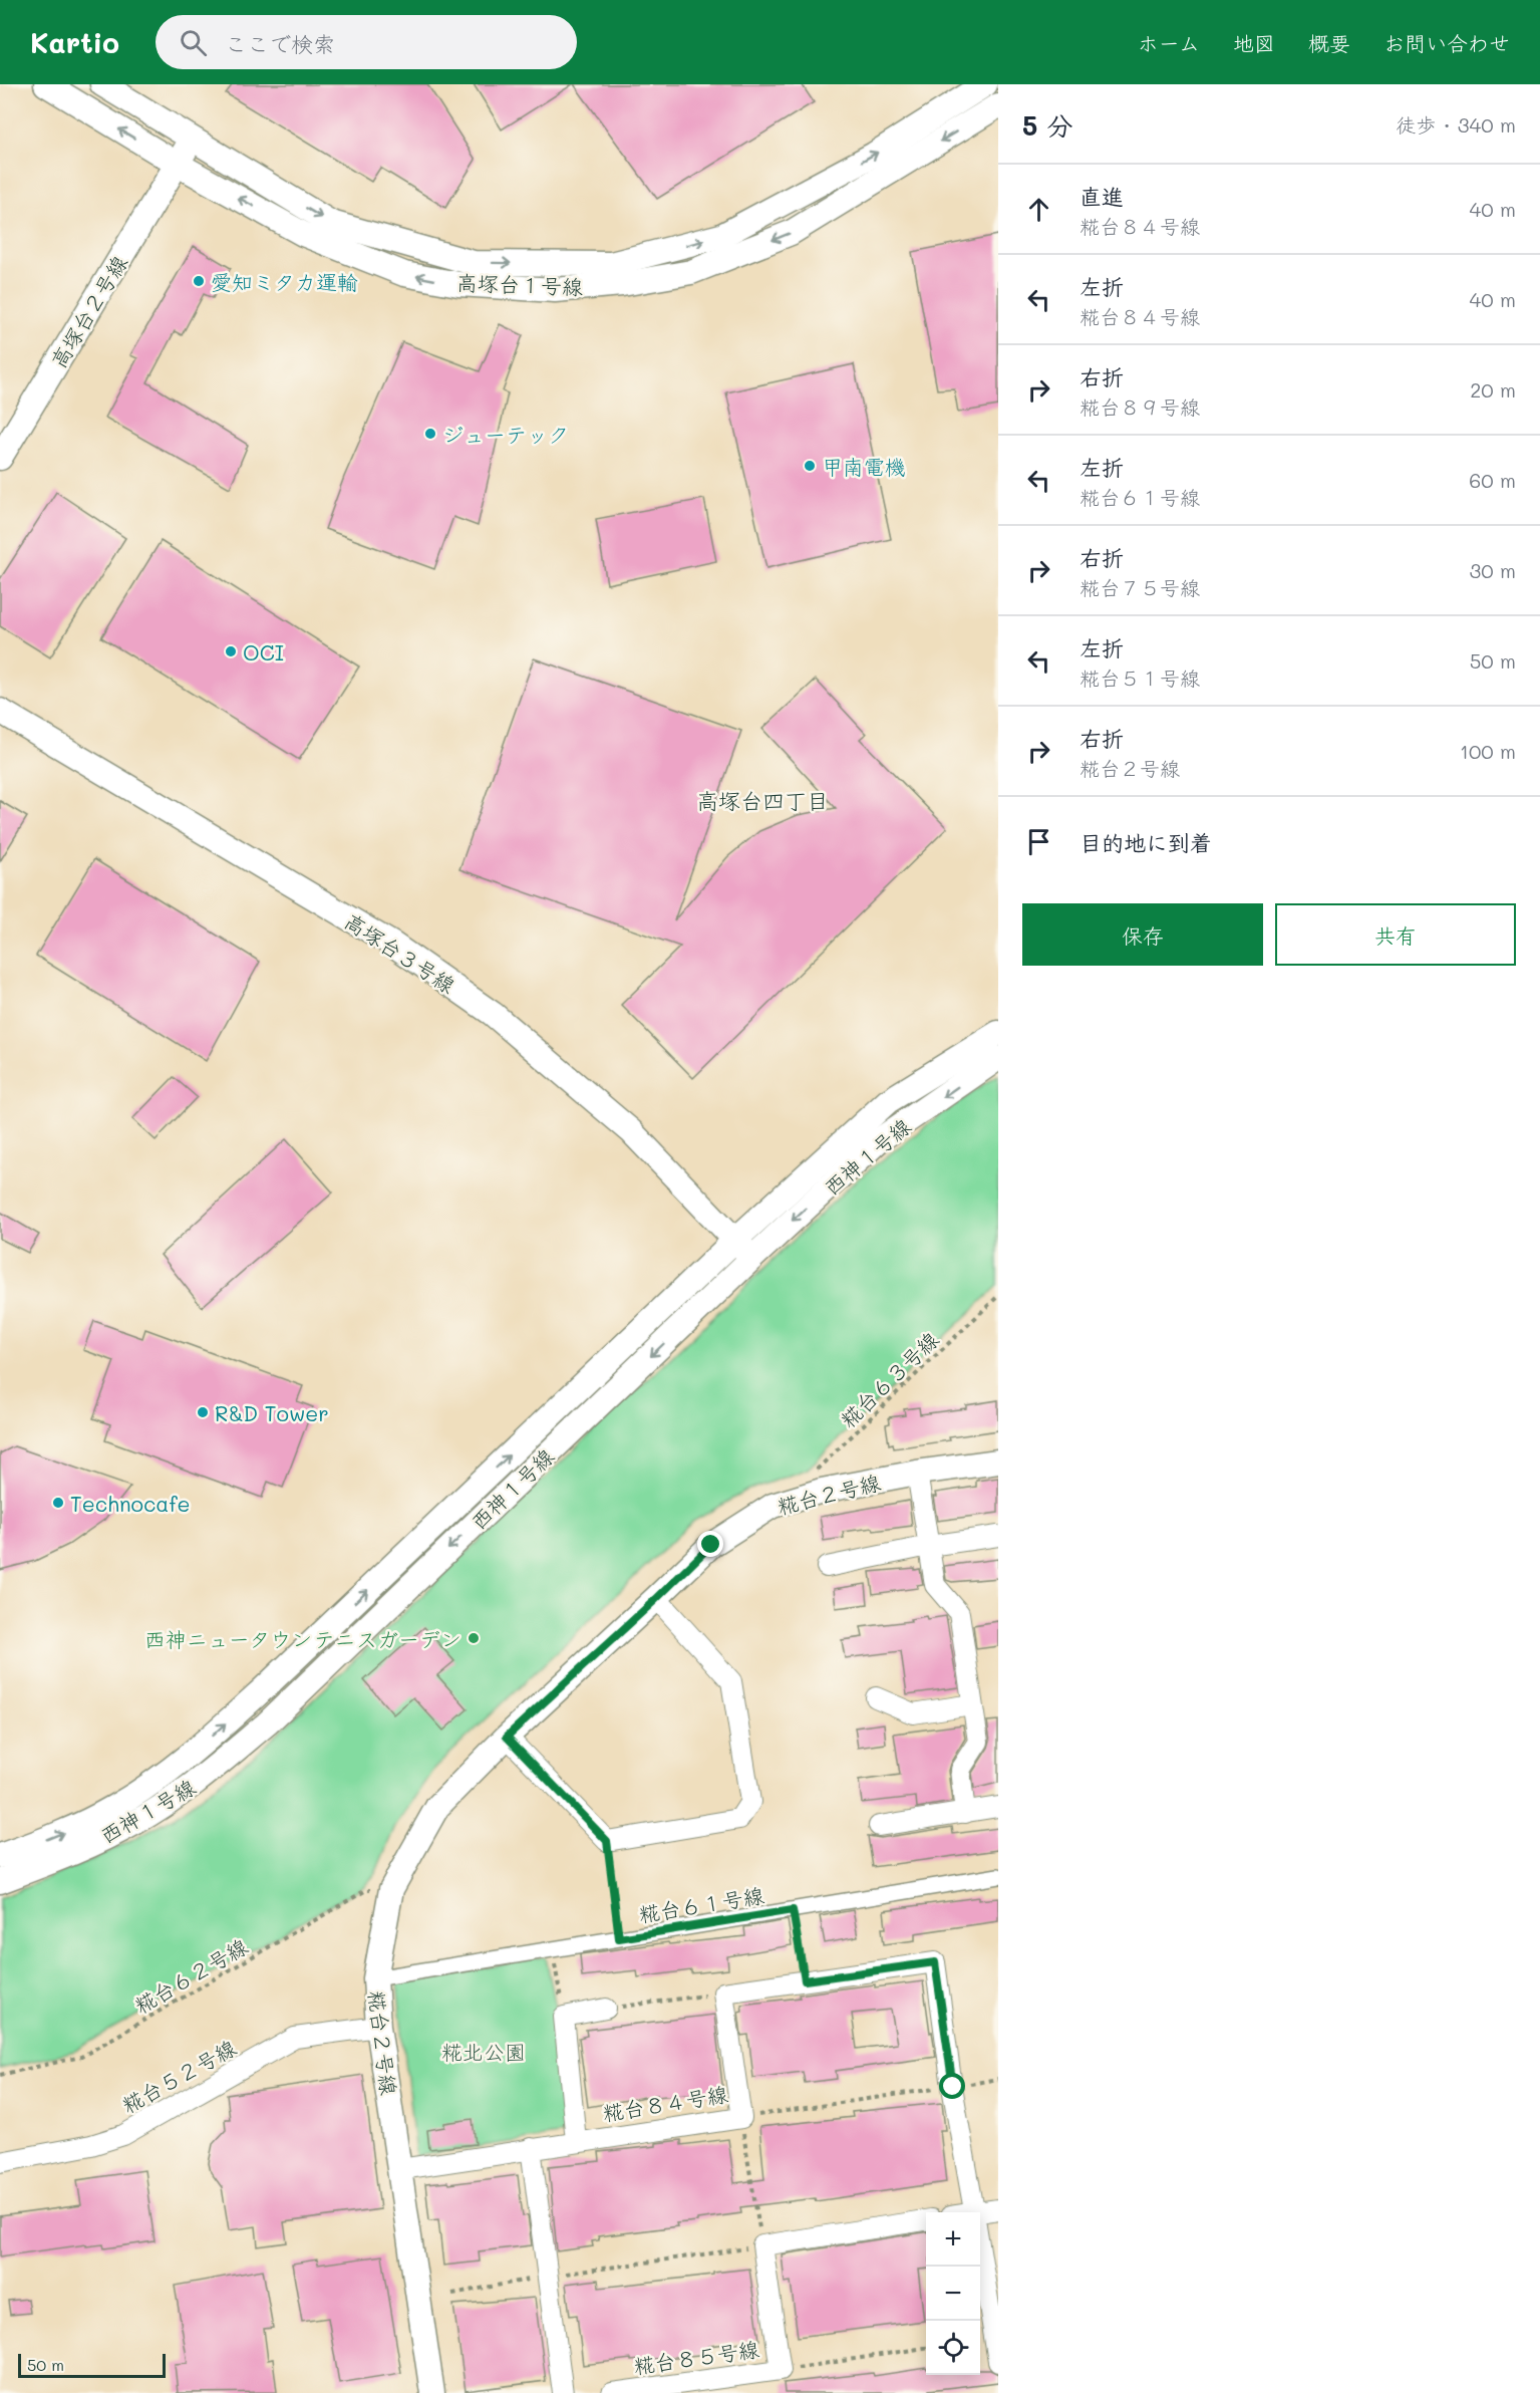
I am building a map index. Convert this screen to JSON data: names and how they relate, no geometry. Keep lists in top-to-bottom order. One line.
{"streets":{"street":["高塚台１号線","高塚台２号線","高塚台３号線","西神１号線","糀台２号線","糀台６１号線","糀台５２号線","糀台８４号線","糀台８５号線"],"path":["糀台６３号線","糀台６２号線"]},"crossings":[["高塚台１号線","高塚台２号線"],["高塚台３号線","西神１号線"],["糀台６３号線","糀台２号線"],["糀台２号線","糀台６１号線"],["糀台２号線","糀台６２号線"],["糀台２号線","糀台５２号線"],["糀台２号線","糀台８４号線"]],"districts":["高塚台四丁目"],"parks":["糀北公園"],"places":["愛知ミタカ運輸","ジューテック","甲南電機","OCI","R&D Tower","Technocafe","西神ニュータウンテニスガーデン"],"scale_bar":"50 m","page":{"header":"Kartio","search":"ここで検索","nav":["ホーム","地図","概要","お問い合わせ"],"heading":["5 分","徒歩 · 340 m"],"list":[["直進","糀台８４号線","40 m"],["左折","糀台８４号線","40 m"],["右折","糀台８９号線","20 m"],["左折","糀台６１号線","60 m"],["右折","糀台７５号線","30 m"],["左折","糀台５１号線","50 m"],["右折","糀台２号線","100 m"],"目的地に到着"],"buttons":["保存","共有"],"map_buttons":["+","−"],"scale":"50 m"}}
